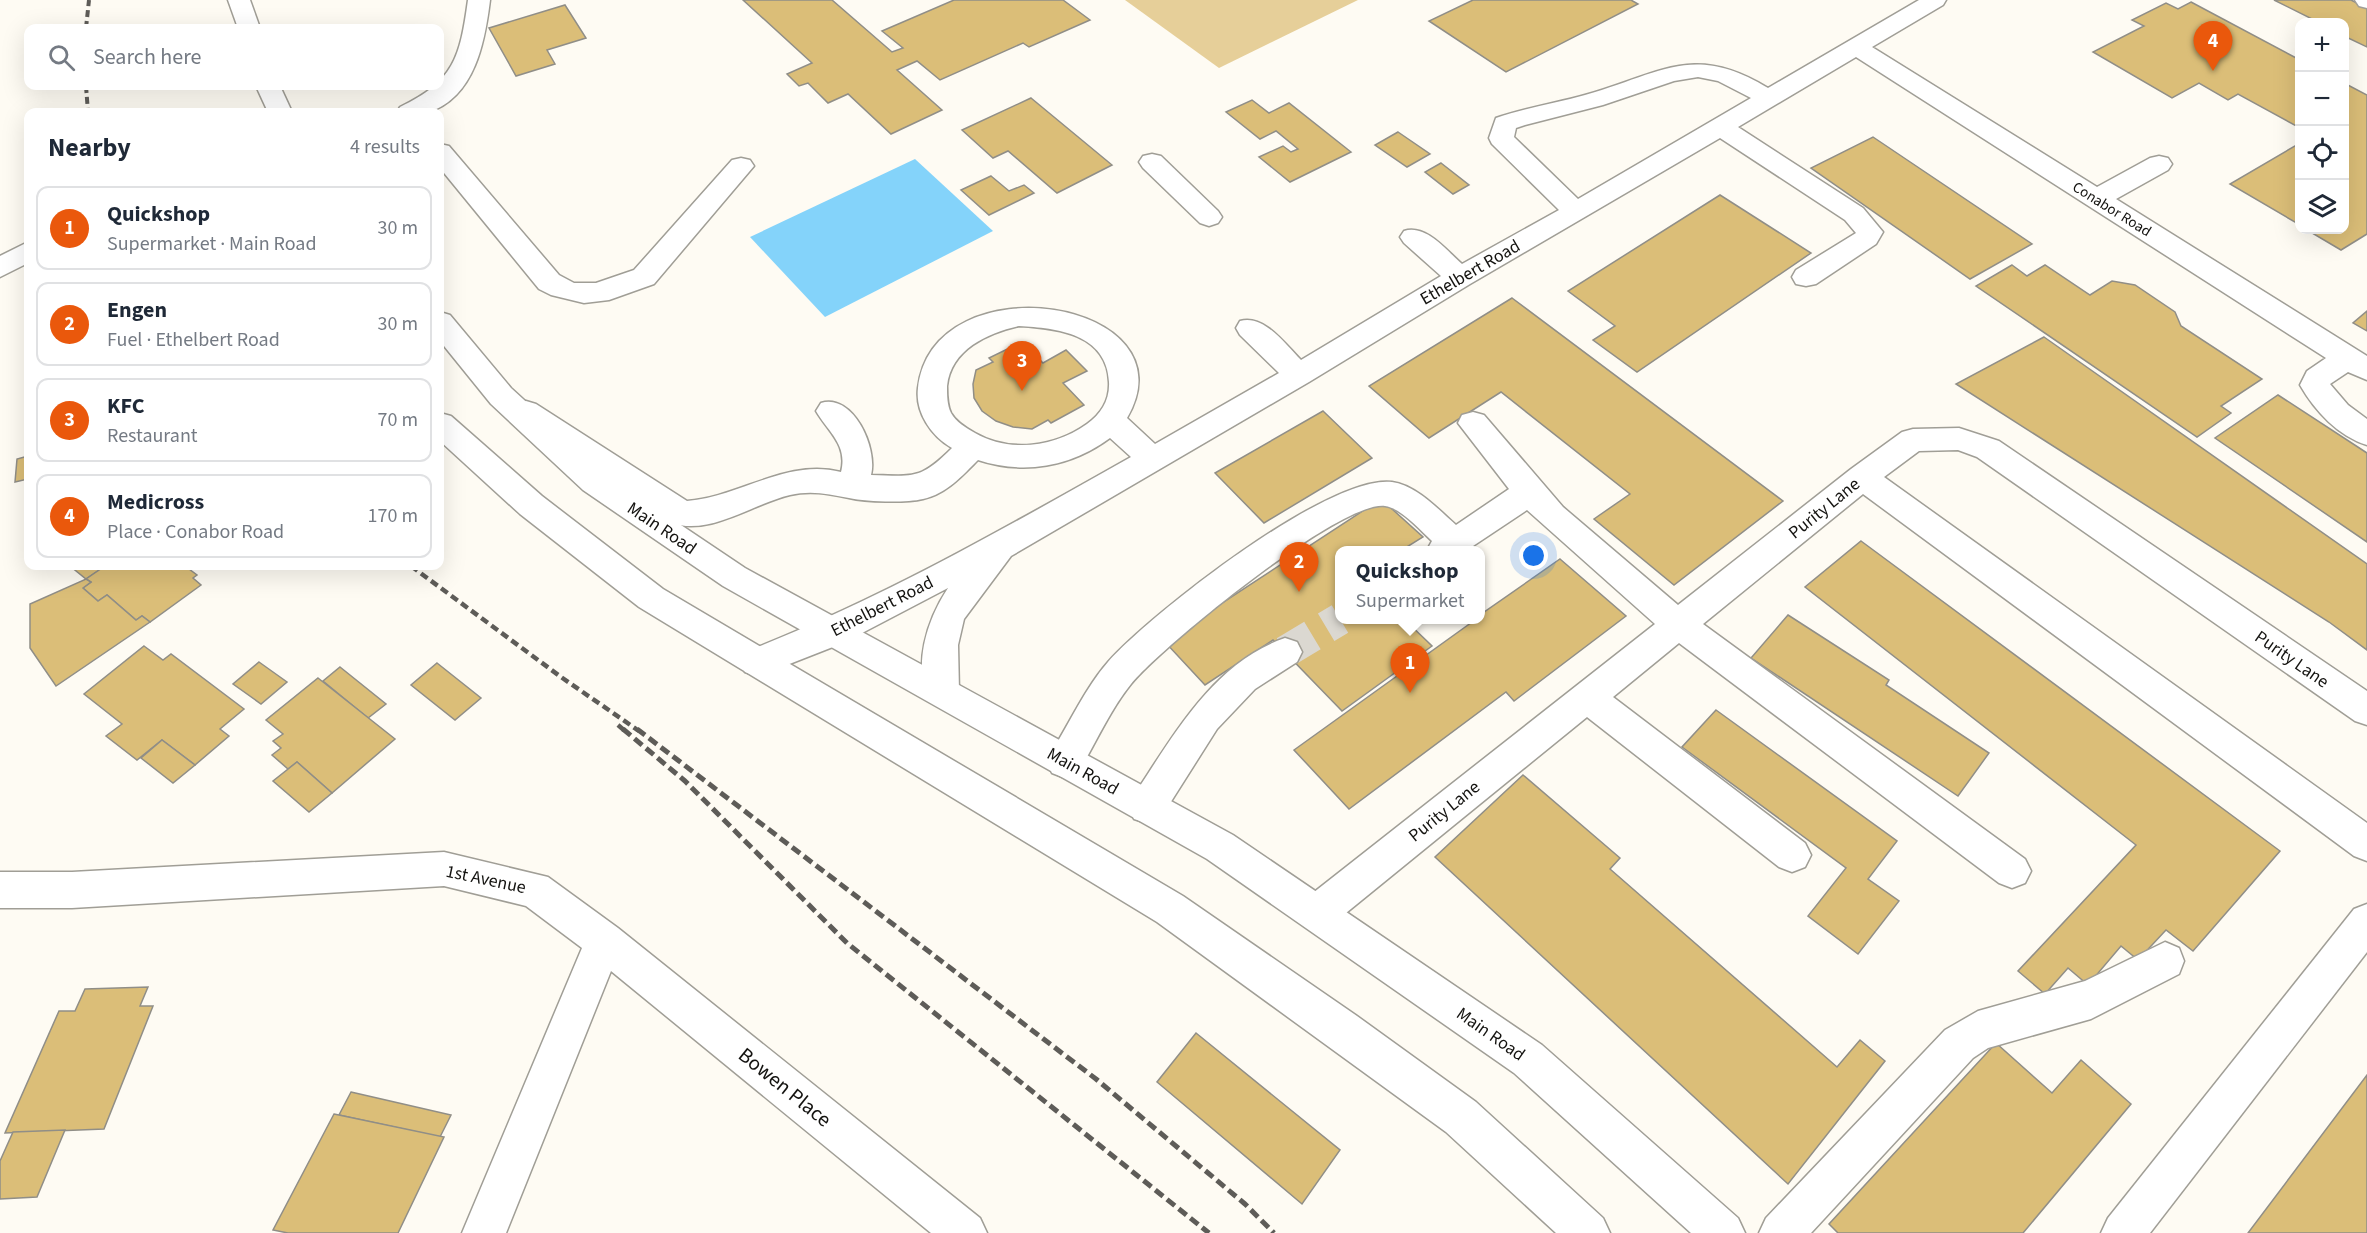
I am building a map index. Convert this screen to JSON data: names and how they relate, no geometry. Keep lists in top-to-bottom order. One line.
{"streets":{"street":["Conabor Road","Ethelbert Road","Purity Lane","Main Road","1st Avenue","Bowen Place"]},"crossings":[["Conabor Road","Ethelbert Road"],["Ethelbert Road","Main Road"],["Purity Lane","Main Road"],["1st Avenue","Bowen Place"]],"page":{"map_buttons":["+","−"],"pins":["4","3","2","1"],"search":"Search here","heading":["Nearby","4 results"],"list":[{"mark":"1","name":"Quickshop","note":"Supermarket · Main Road","value":"30 m"},{"mark":"2","name":"Engen","note":"Fuel · Ethelbert Road","value":"30 m"},{"mark":"3","name":"KFC","note":"Restaurant","value":"70 m"},{"mark":"4","name":"Medicross","note":"Place · Conabor Road","value":"170 m"}],"popup":["Quickshop","Supermarket"]}}
